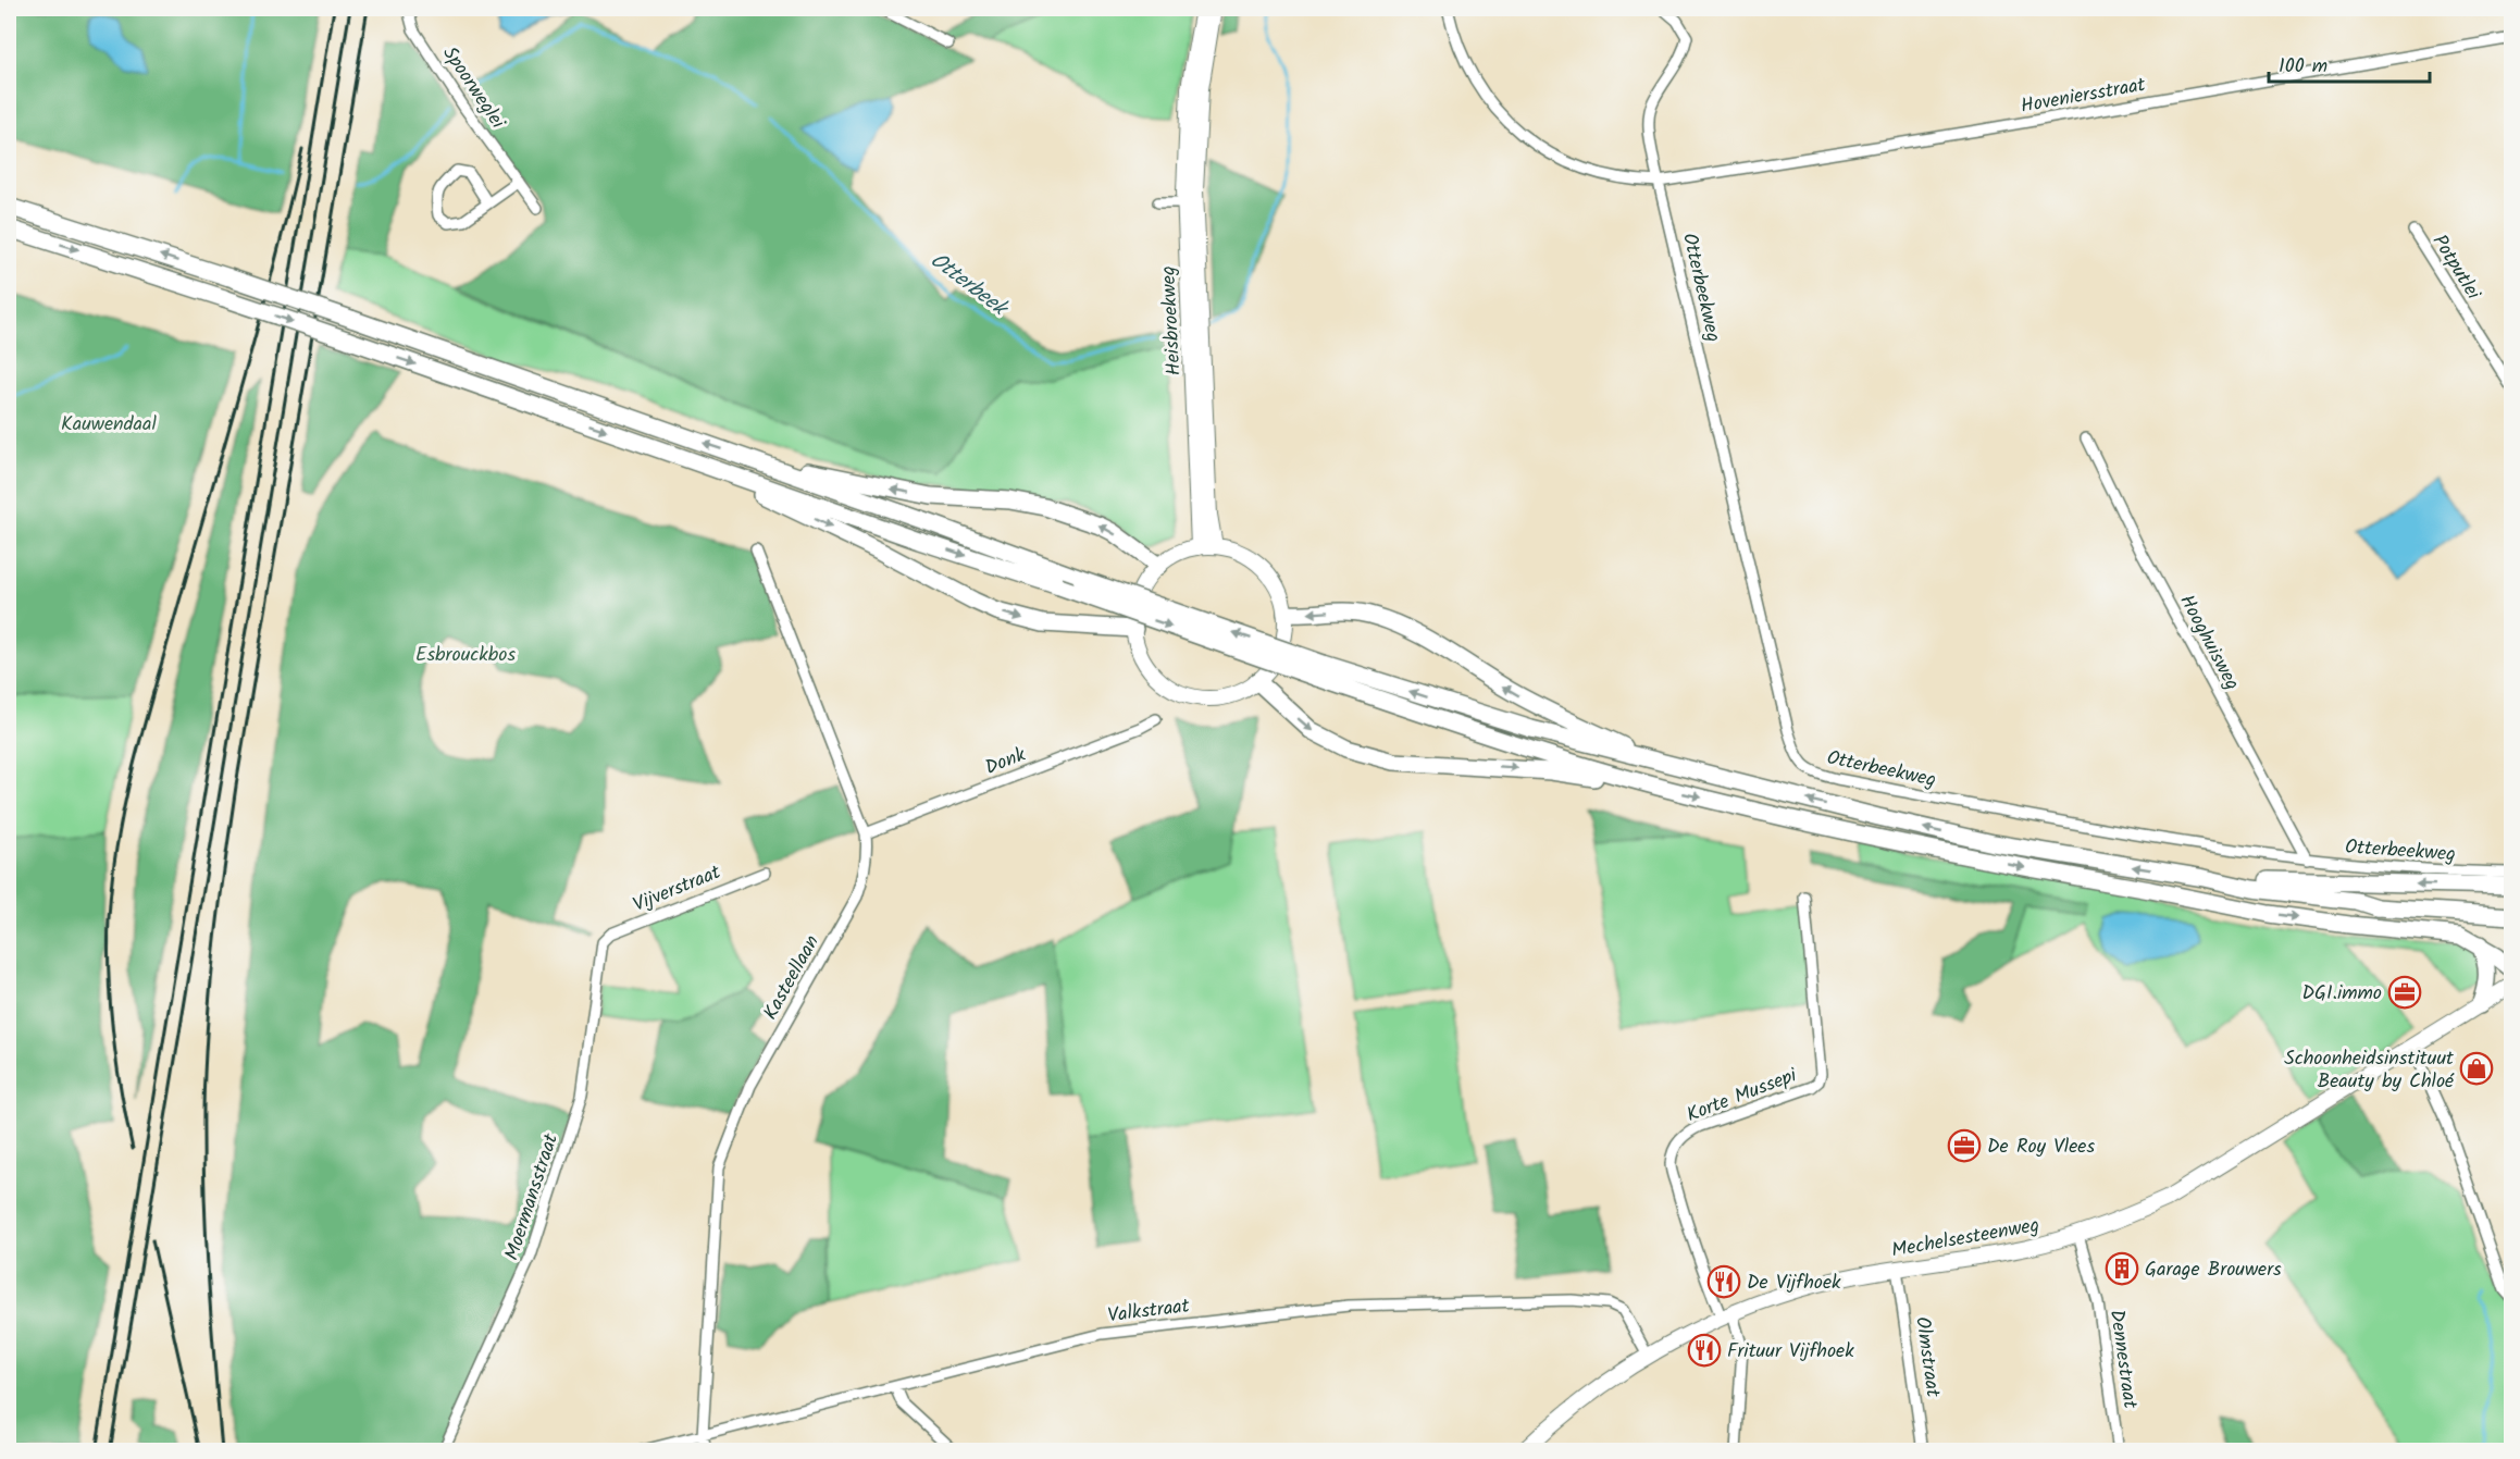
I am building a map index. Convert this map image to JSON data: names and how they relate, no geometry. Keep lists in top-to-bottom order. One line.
{"streets":{"main road":["Heisbroekweg","Mechelsesteenweg"],"street":["Spoorweglei","Hoveniersstraat","Potputlei","Otterbeekweg","Hooghuisweg","Donk","Vijverstraat","Kasteellaan","Korte Mussepi","Moermansstraat","Valkstraat","Olmstraat","Dennestraat"]},"crossings":[["Hoveniersstraat","Otterbeekweg"],["Otterbeekweg","Hooghuisweg"],["Donk","Kasteellaan"],["Vijverstraat","Moermansstraat"],["Kasteellaan","Valkstraat"],["Korte Mussepi","Mechelsesteenweg"],["Mechelsesteenweg","Valkstraat"],["Mechelsesteenweg","Olmstraat"],["Mechelsesteenweg","Dennestraat"]],"water":["Otterbeek"],"parks":["Kauwendaal","Esbrouckbos"],"places":{"office":["DGI.immo","De Roy Vlees"],"shop":["Schoonheidsinstituut Beauty by Chloé"],"building":["Garage Brouwers"],"restaurant":["De Vijfhoek","Frituur Vijfhoek"]},"scale_bar":"100 m"}
